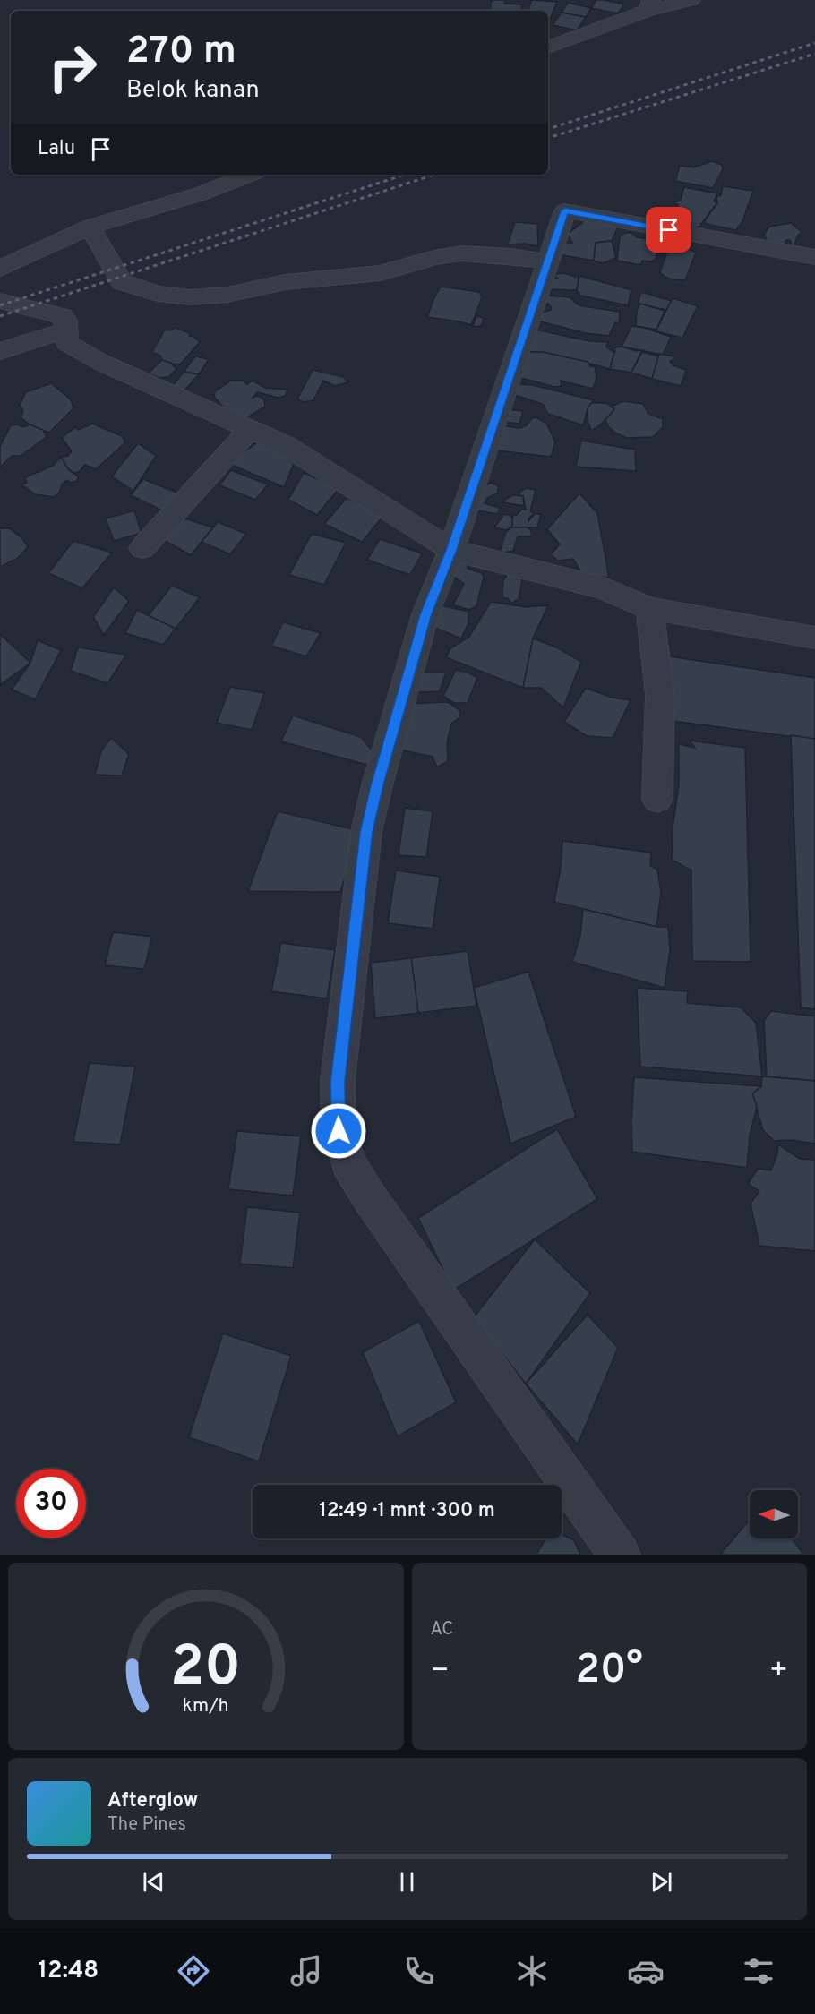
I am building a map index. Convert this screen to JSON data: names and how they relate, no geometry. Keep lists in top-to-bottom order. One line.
{"north":"left","page":{"turn":["270 m","Belok kanan"],"then":"Lalu","limit":"30","trip":"12:49 · 1 mnt · 300 m","tile":"AC","heat":["−","20°","+"],"song":["Afterglow","The Pines"],"tabs":"12:48","gauge":["20","km/h"]}}
